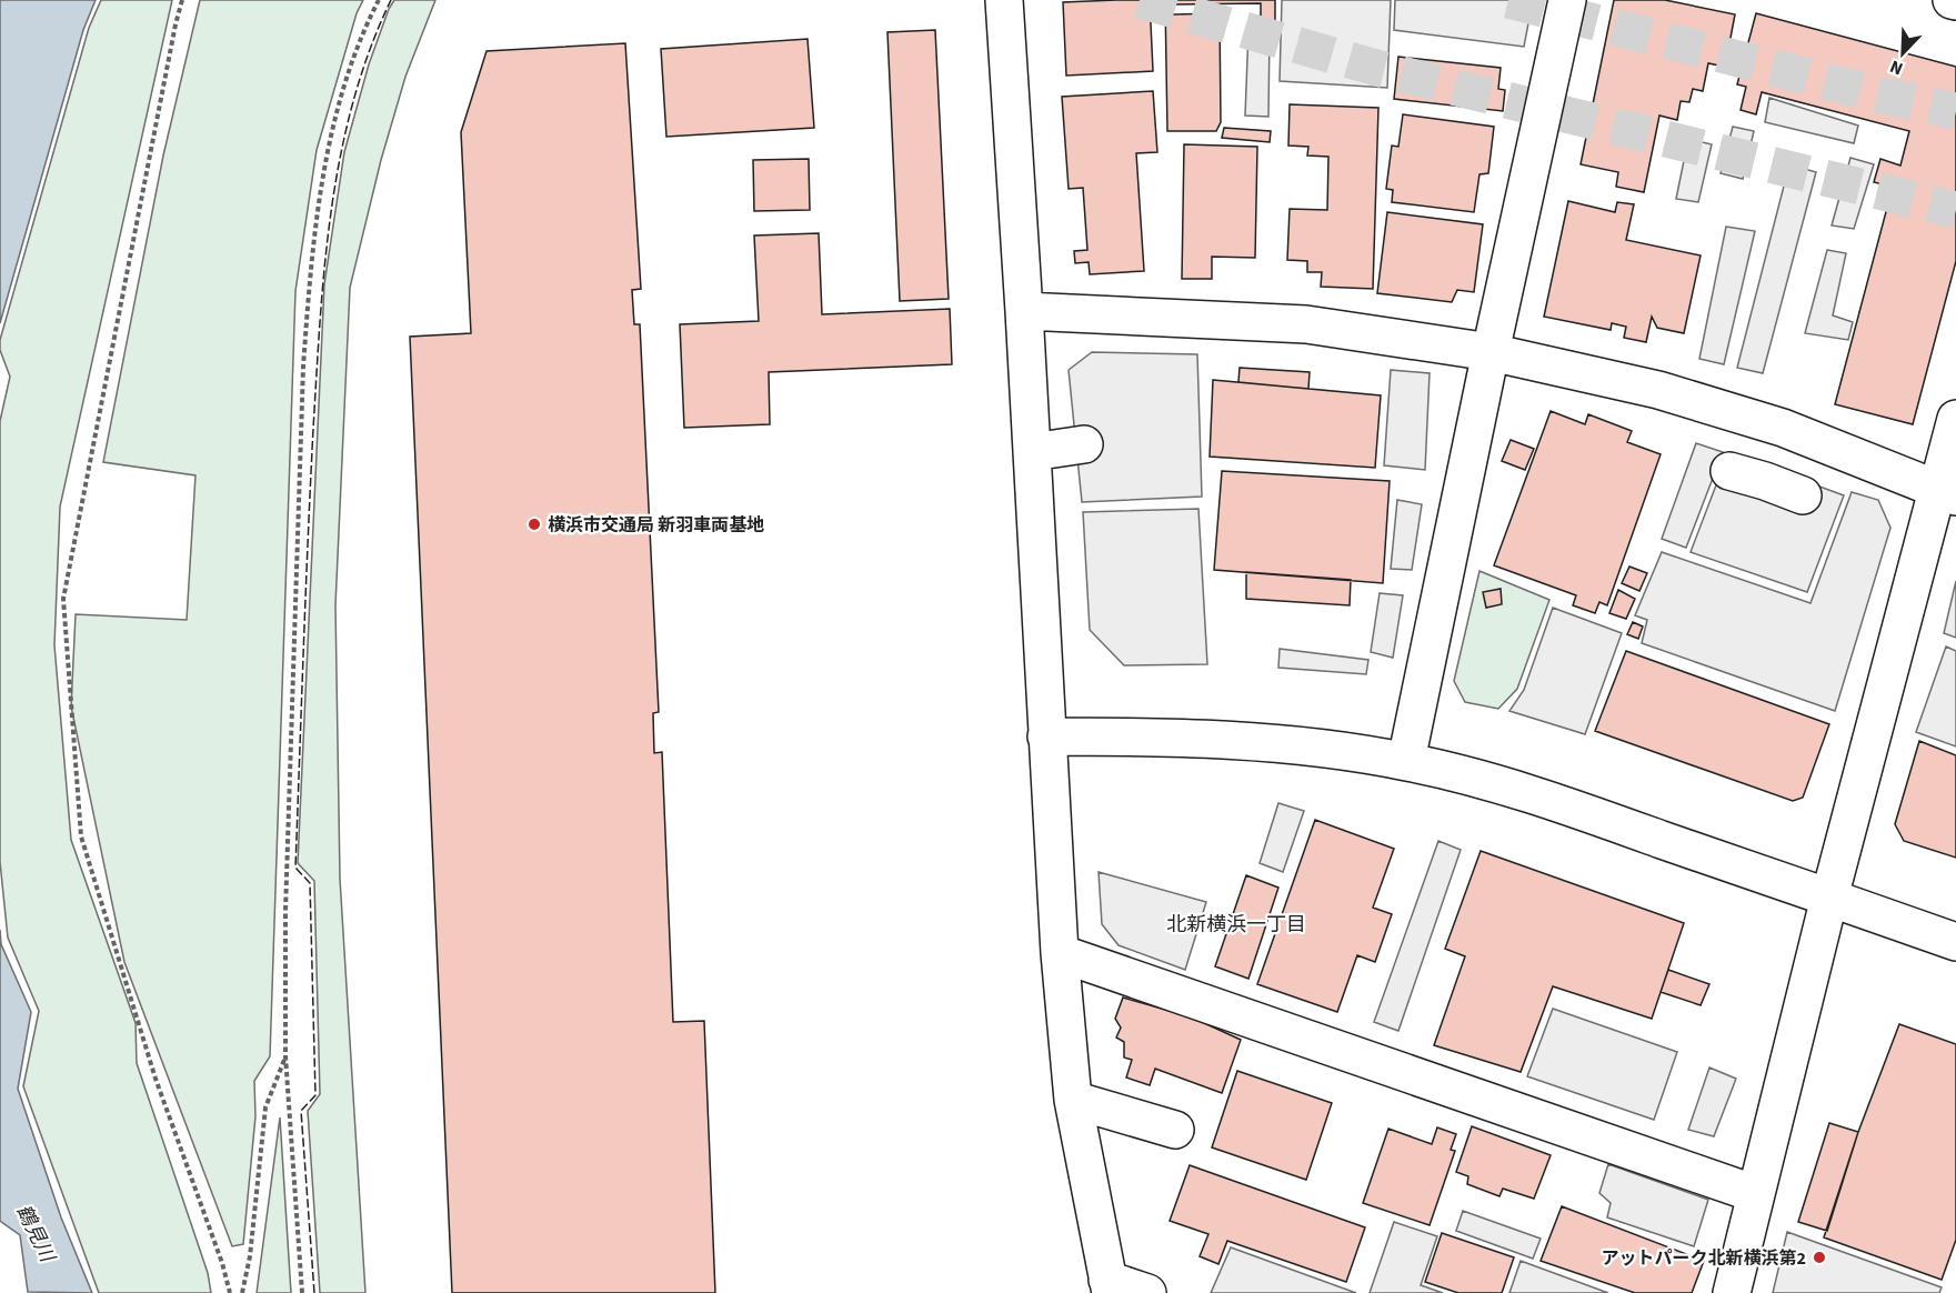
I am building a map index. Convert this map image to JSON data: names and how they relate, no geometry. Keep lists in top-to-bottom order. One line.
{"districts":["北新横浜一丁目"],"water":["鶴見川"],"places":["横浜市交通局 新羽車両基地","アットパーク北新横浜第2"],"north":"bottom left"}
